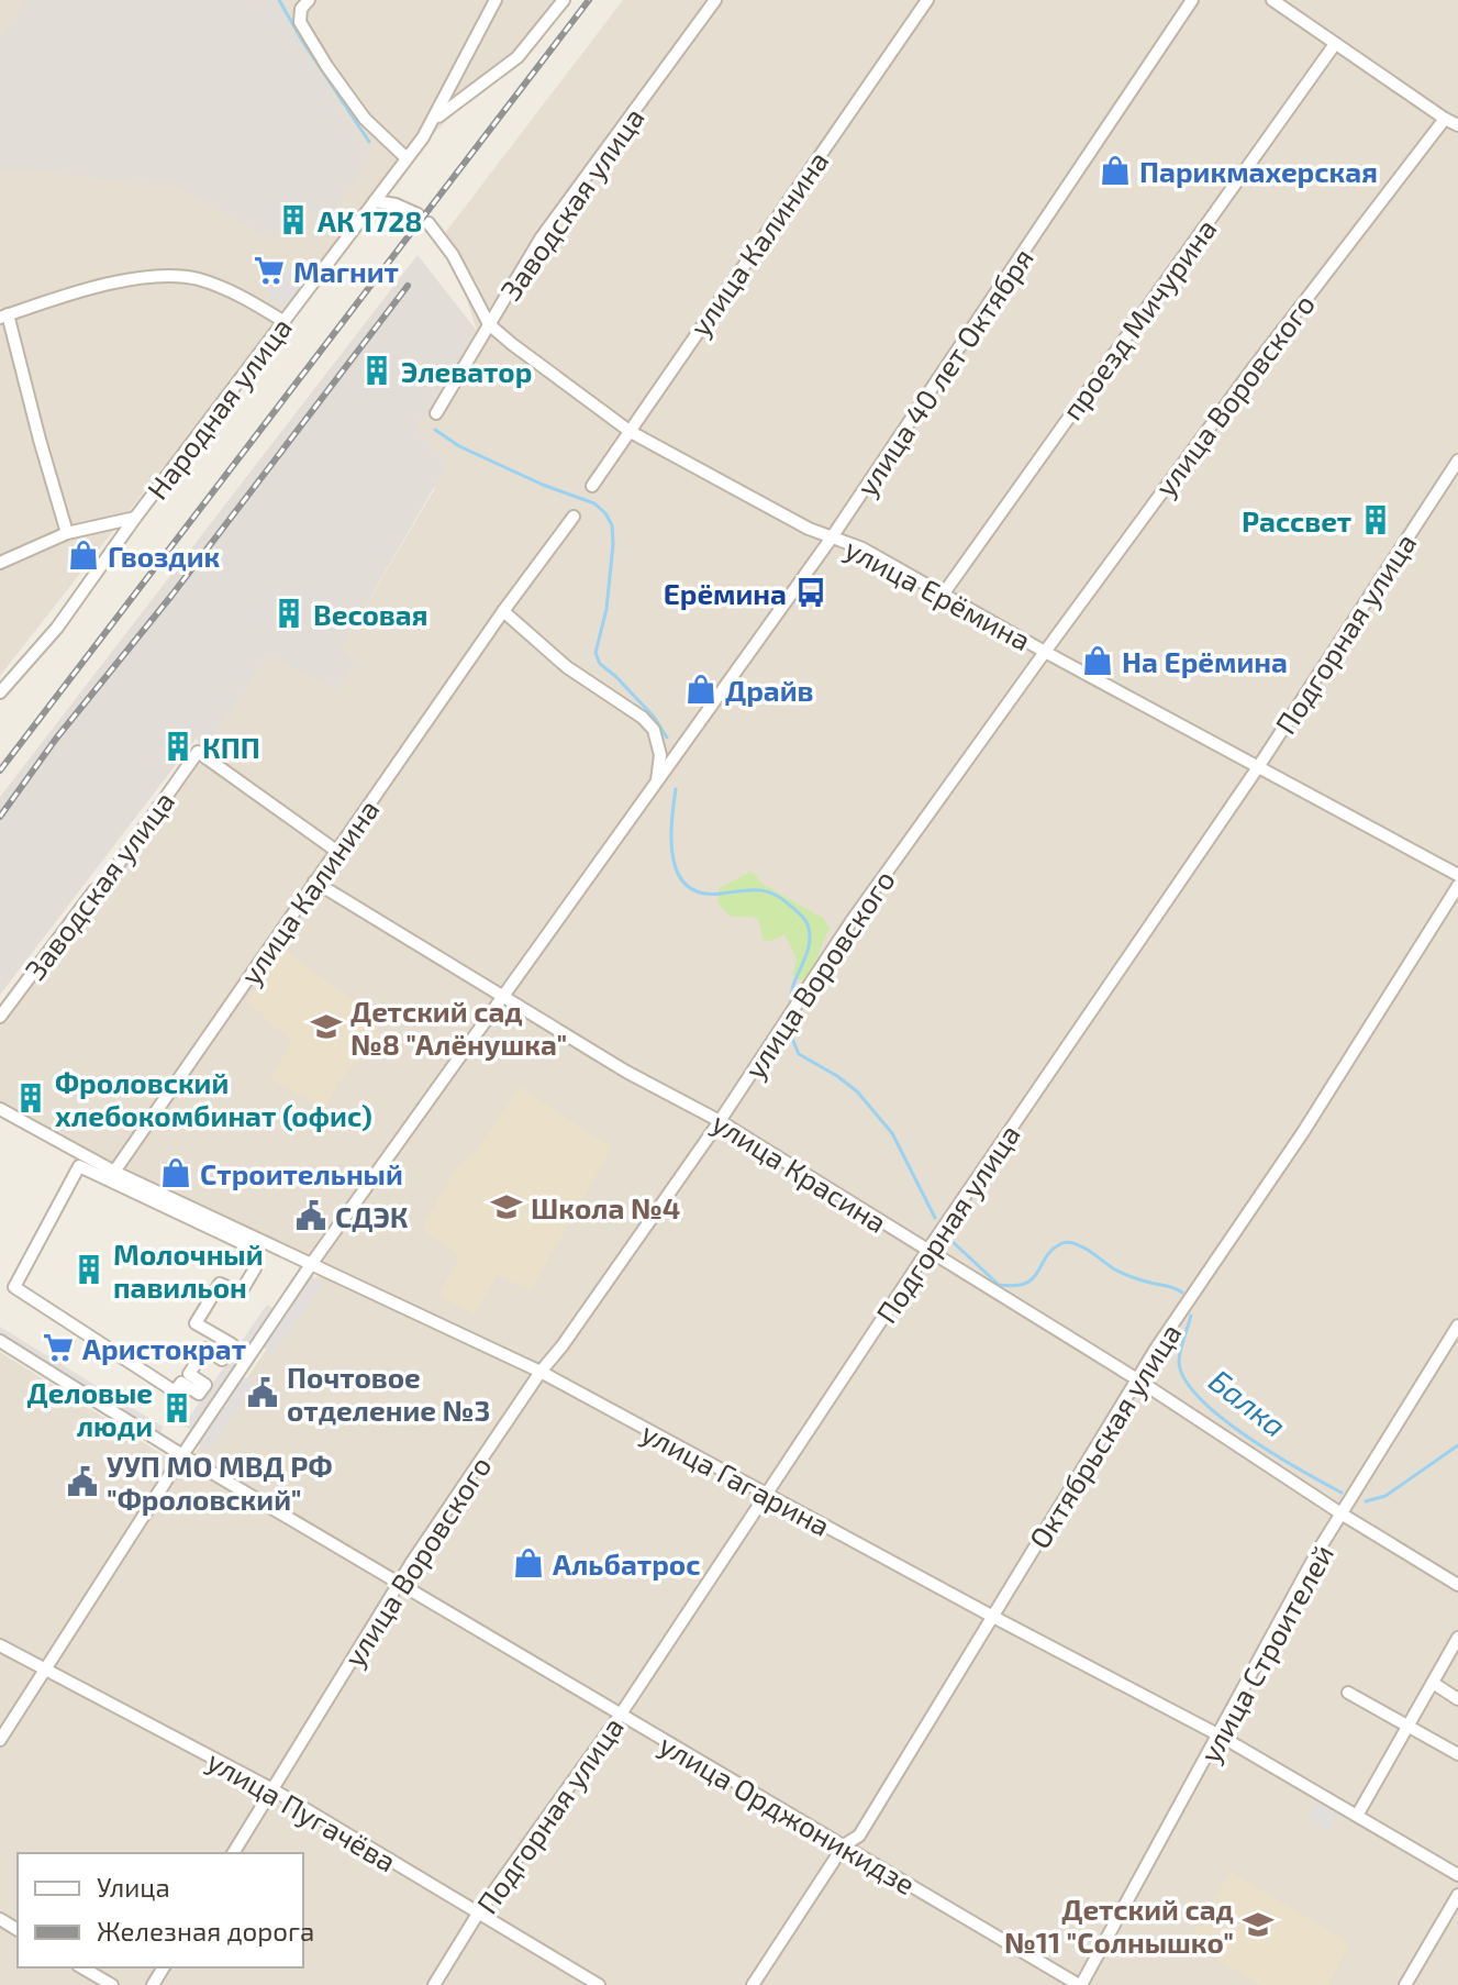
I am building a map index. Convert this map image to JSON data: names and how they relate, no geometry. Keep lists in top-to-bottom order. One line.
{"streets":{"street":["Заводская улица","улица Калинина","проезд Мичурина","улица 40 лет Октября","улица Воровского","Народная улица","улица Ерёмина","Подгорная улица","улица Красина","Октябрьская улица","улица Гагарина","улица Строителей","улица Пугачёва","улица Орджоникидзе"]},"crossings":[["Заводская улица","улица Калинина"],["Заводская улица","улица Ерёмина"],["улица Калинина","улица Ерёмина"],["улица Калинина","улица Красина"],["улица Калинина","улица Гагарина"],["проезд Мичурина","улица Ерёмина"],["улица 40 лет Октября","улица Ерёмина"],["улица 40 лет Октября","улица Красина"],["улица 40 лет Октября","улица Гагарина"],["улица 40 лет Октября","улица Пугачёва"],["улица 40 лет Октября","улица Орджоникидзе"],["улица Воровского","улица Ерёмина"],["улица Воровского","улица Красина"],["улица Воровского","улица Гагарина"],["улица Воровского","улица Пугачёва"],["улица Воровского","улица Орджоникидзе"],["улица Ерёмина","Подгорная улица"],["Подгорная улица","улица Красина"],["Подгорная улица","улица Гагарина"],["Подгорная улица","улица Пугачёва"],["Подгорная улица","улица Орджоникидзе"],["улица Красина","Октябрьская улица"],["улица Красина","улица Строителей"],["Октябрьская улица","улица Гагарина"],["Октябрьская улица","улица Орджоникидзе"],["улица Гагарина","улица Строителей"],["улица Строителей","улица Орджоникидзе"]],"water":["Балка"],"places":{"shop":["Парикмахерская","Гвоздик","На Ерёмина","Драйв","Строительный","Альбатрос"],"building":["АК 1728","Элеватор","Рассвет","Весовая","КПП","Фроловский хлебокомбинат (офис)","Молочный павильон","Деловые люди"],"supermarket":["Магнит","Аристократ"],"bus stop":["Ерёмина"],"school or university":["Детский сад №8 \"Алёнушка\"","Школа №4","Детский сад №11 \"Солнышко\""],"public building":["СДЭК","Почтовое отделение №3","УУП МО МВД РФ \"Фроловский\""]},"legend":["Улица","Железная дорога"]}
